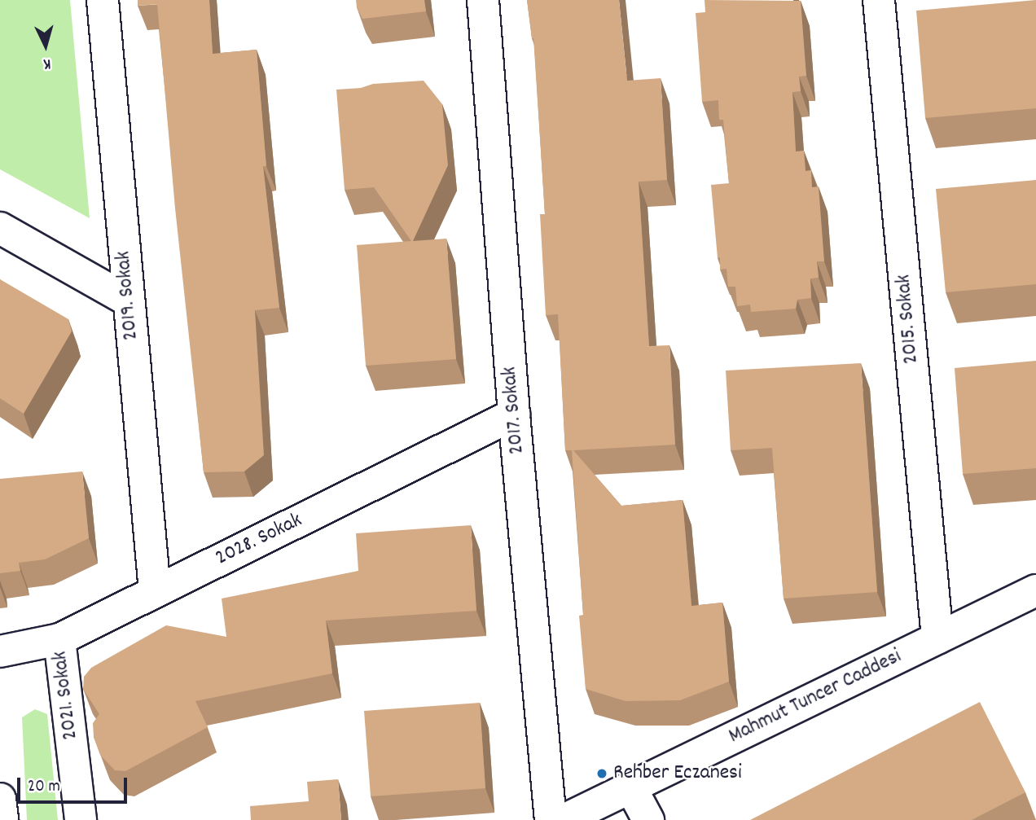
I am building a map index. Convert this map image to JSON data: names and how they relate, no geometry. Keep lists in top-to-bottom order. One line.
{"streets":{"street":["2019. Sokak","2015. Sokak","2017. Sokak","2028. Sokak","2021. Sokak","Mahmut Tuncer Caddesi"]},"crossings":[["2019. Sokak","2028. Sokak"],["2015. Sokak","Mahmut Tuncer Caddesi"],["2017. Sokak","2028. Sokak"],["2028. Sokak","2021. Sokak"]],"places":["Rehber Eczanesi"],"scale_bar":"20 m","north":"bottom"}
